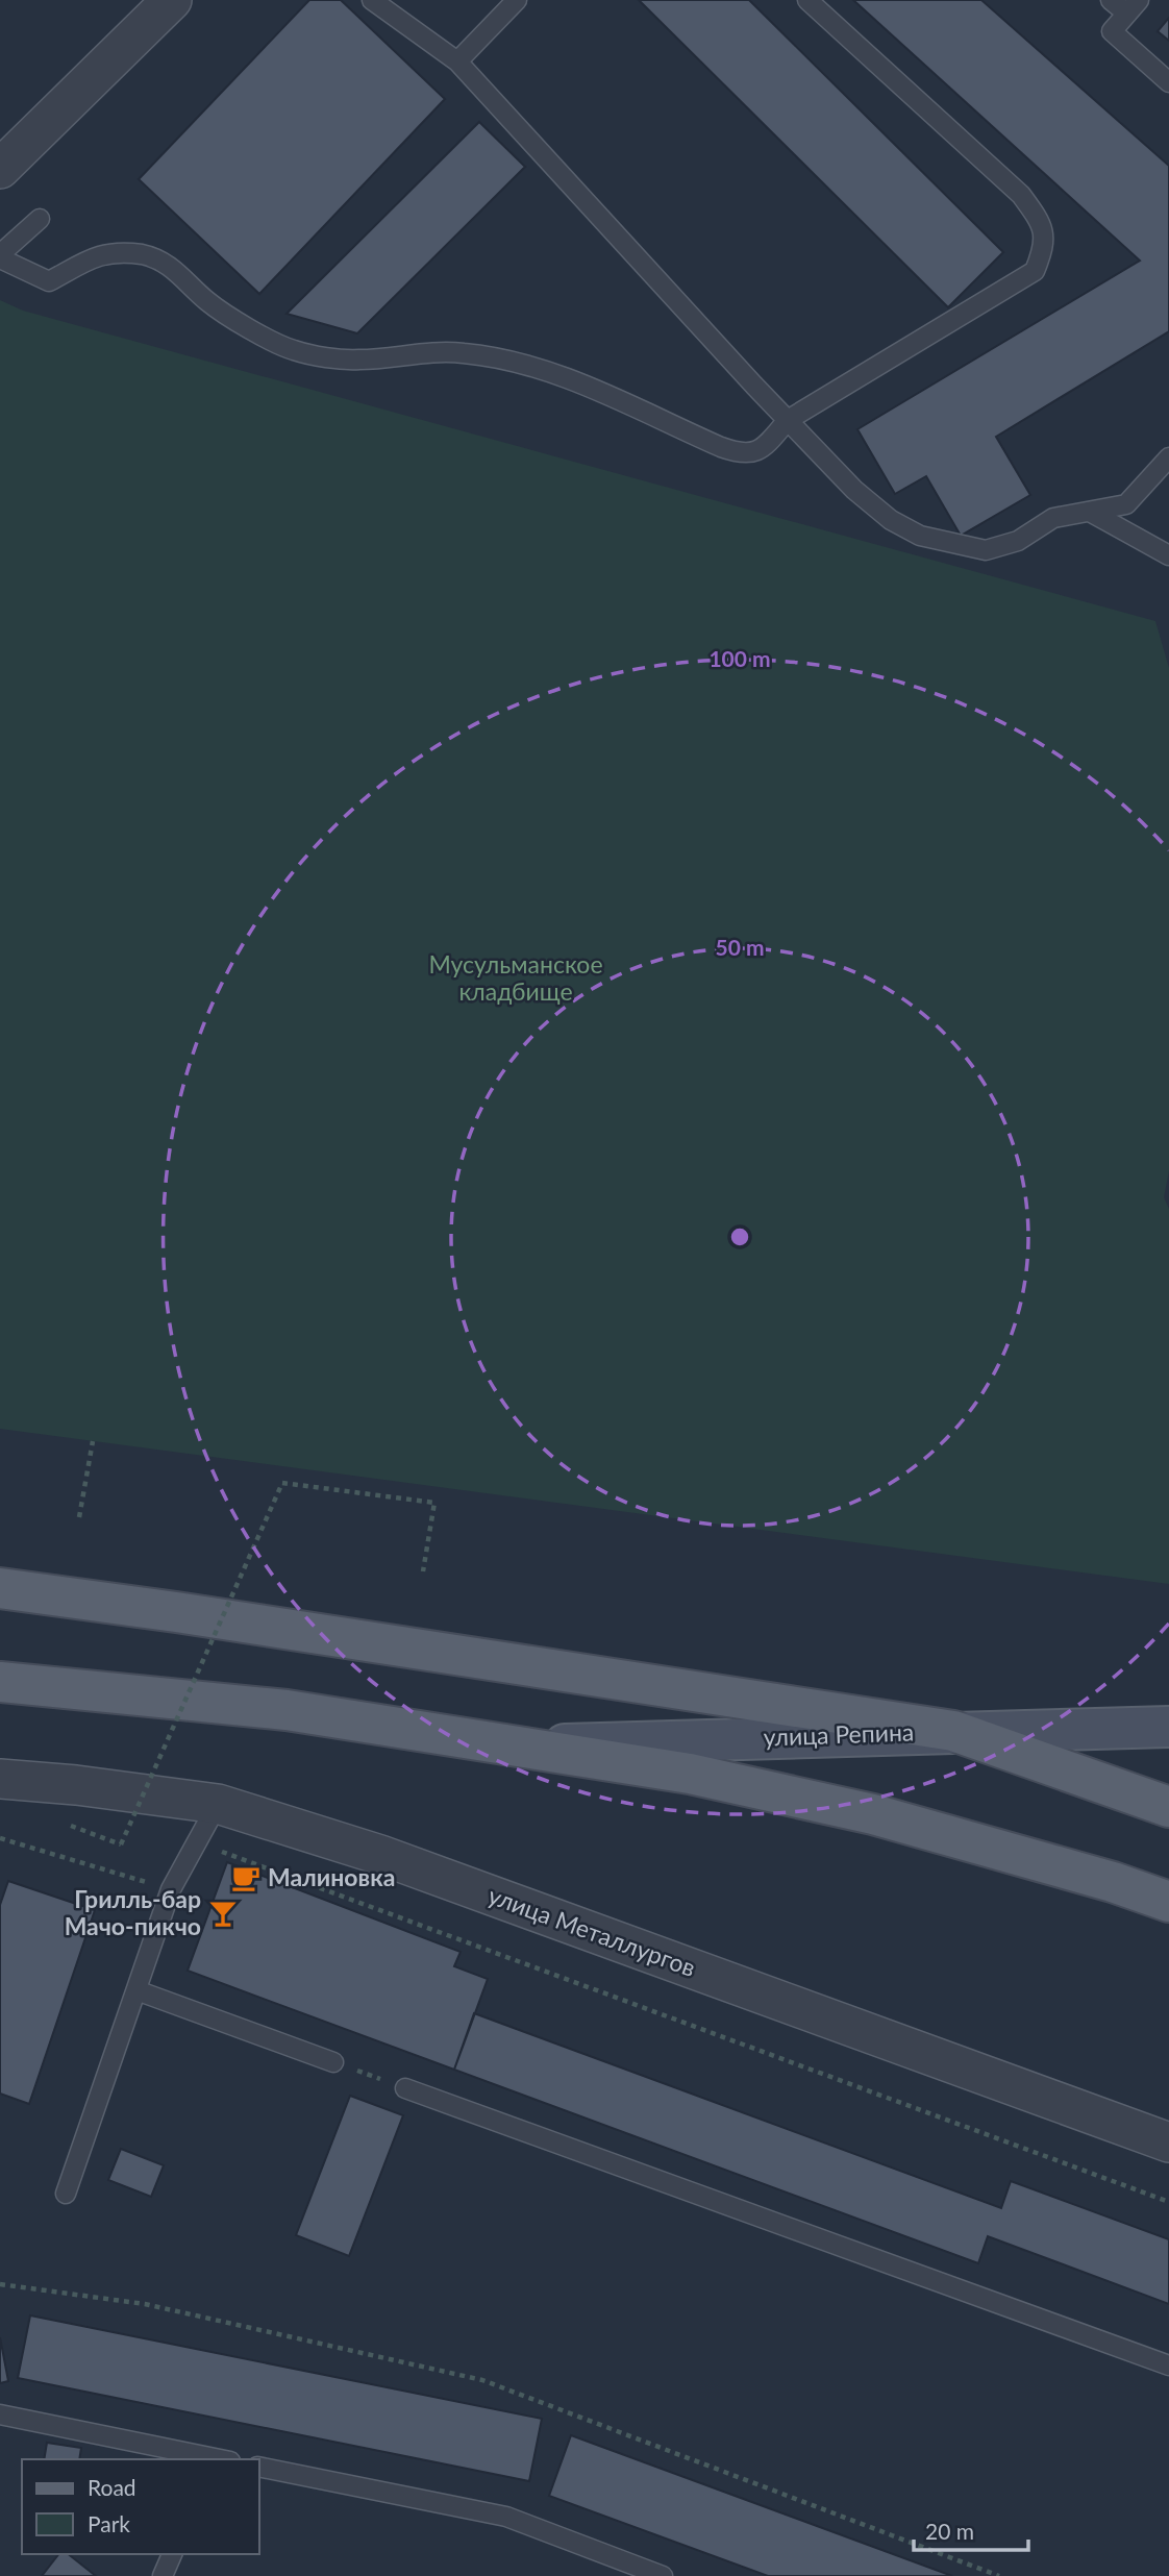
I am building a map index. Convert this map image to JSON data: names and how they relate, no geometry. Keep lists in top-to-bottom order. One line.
{"streets":{"main road":["улица Репина"],"street":["улица Металлургов"]},"parks":["Мусульманское кладбище"],"places":{"cafe":["Малиновка"],"bar":["Грилль-бар Мачо-пикчо"]},"legend":["Road","Park"],"scale_bar":"20 m","rings":["100 m","50 m"]}
